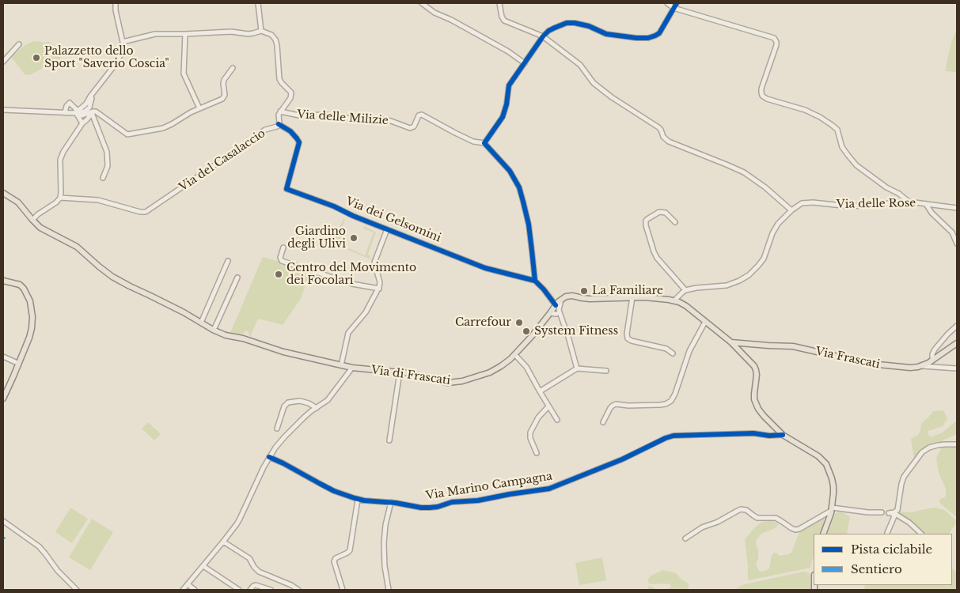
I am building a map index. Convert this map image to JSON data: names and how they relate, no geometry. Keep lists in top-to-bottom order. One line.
{"streets":{"main road":["Via Frascati","Via di Frascati"],"street":["Via delle Milizie","Via del Casalaccio","Via delle Rose","Via dei Gelsomini","Via Marino Campagna"]},"crossings":[["Via del Casalaccio","Via dei Gelsomini"]],"places":["Palazzetto dello Sport \"Saverio Coscia\"","Giardino degli Ulivi","Centro del Movimento dei Focolari","La Familiare","Carrefour","System Fitness"],"legend":["Pista ciclabile","Sentiero"]}
